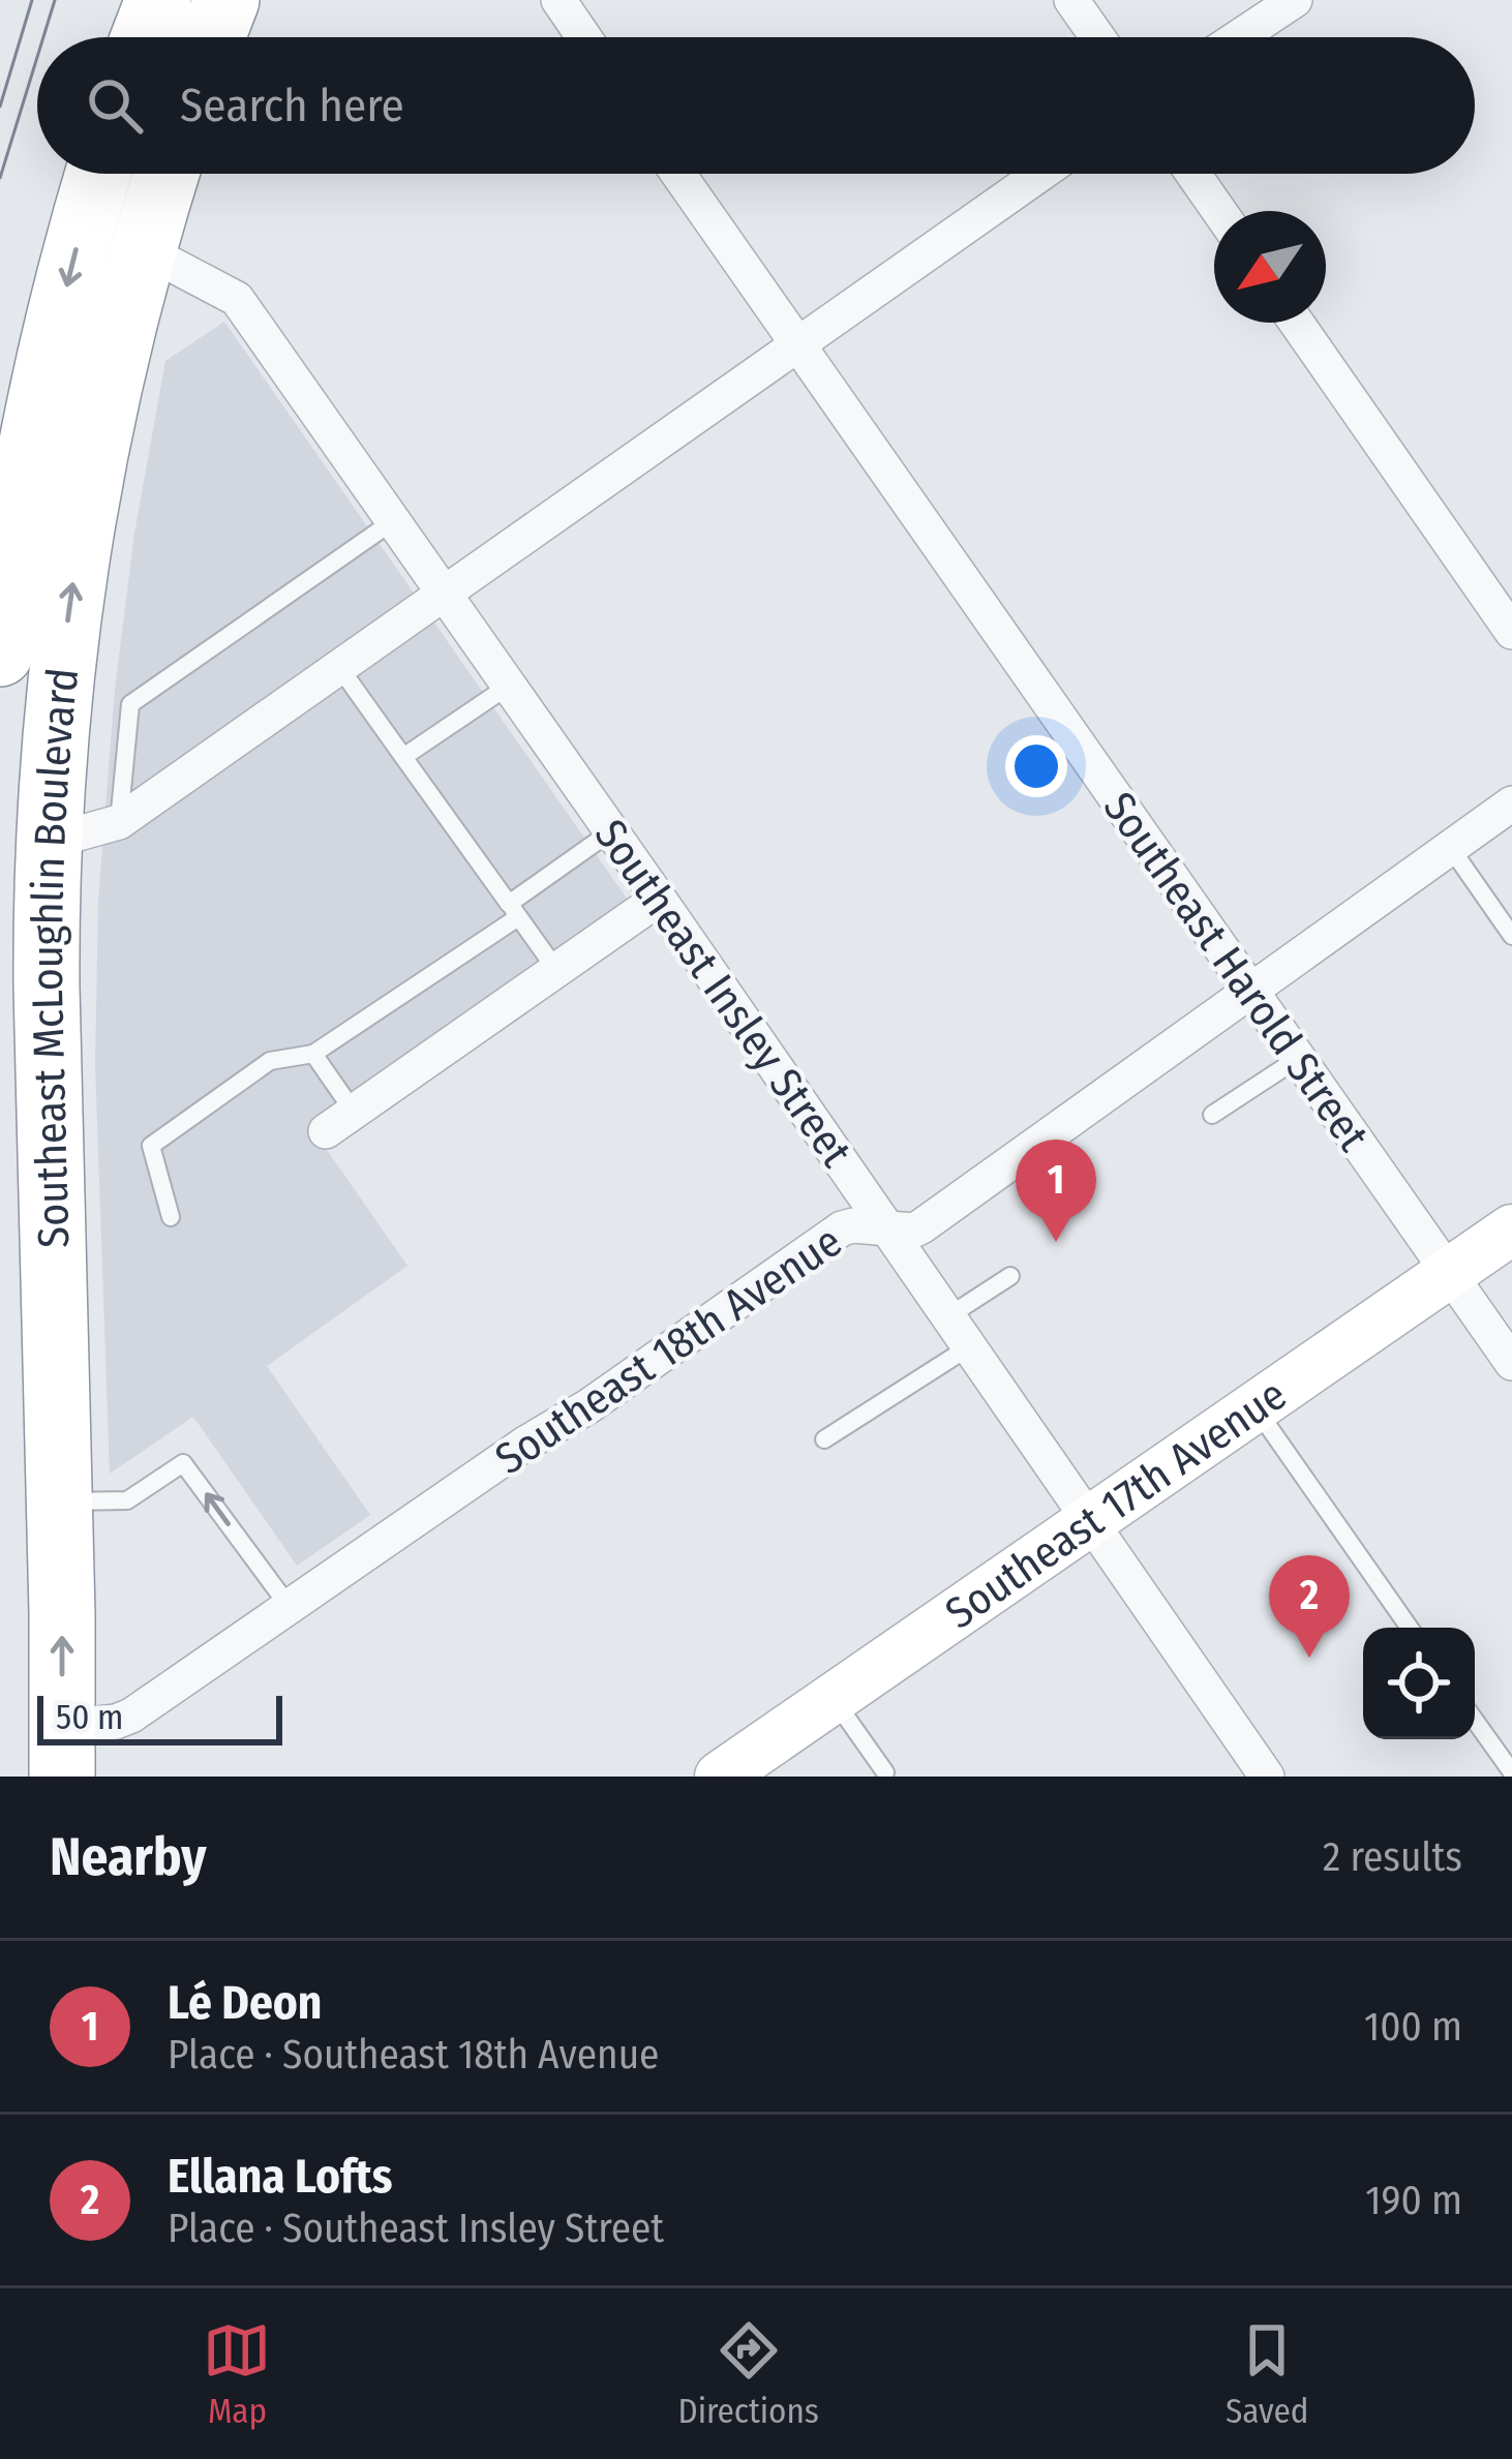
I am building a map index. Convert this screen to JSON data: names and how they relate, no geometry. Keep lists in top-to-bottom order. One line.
{"streets":{"highway":["Southeast McLoughlin Boulevard"],"street":["Southeast Harold Street","Southeast Insley Street","Southeast 18th Avenue","Southeast 17th Avenue"]},"crossings":[["Southeast McLoughlin Boulevard","Southeast Insley Street"],["Southeast McLoughlin Boulevard","Southeast 18th Avenue"],["Southeast Harold Street","Southeast 18th Avenue"],["Southeast Harold Street","Southeast 17th Avenue"],["Southeast Insley Street","Southeast 18th Avenue"],["Southeast Insley Street","Southeast 17th Avenue"]],"scale_bar":"50 m","north":"bottom left","page":{"search":"Search here","pins":["1","2"],"scale":"50 m","heading":["Nearby","2 results"],"list":[{"mark":"1","name":"Lé Deon","note":"Place · Southeast 18th Avenue","value":"100 m"},{"mark":"2","name":"Ellana Lofts","note":"Place · Southeast Insley Street","value":"190 m"}],"nav":["Map","Directions","Saved"]}}
